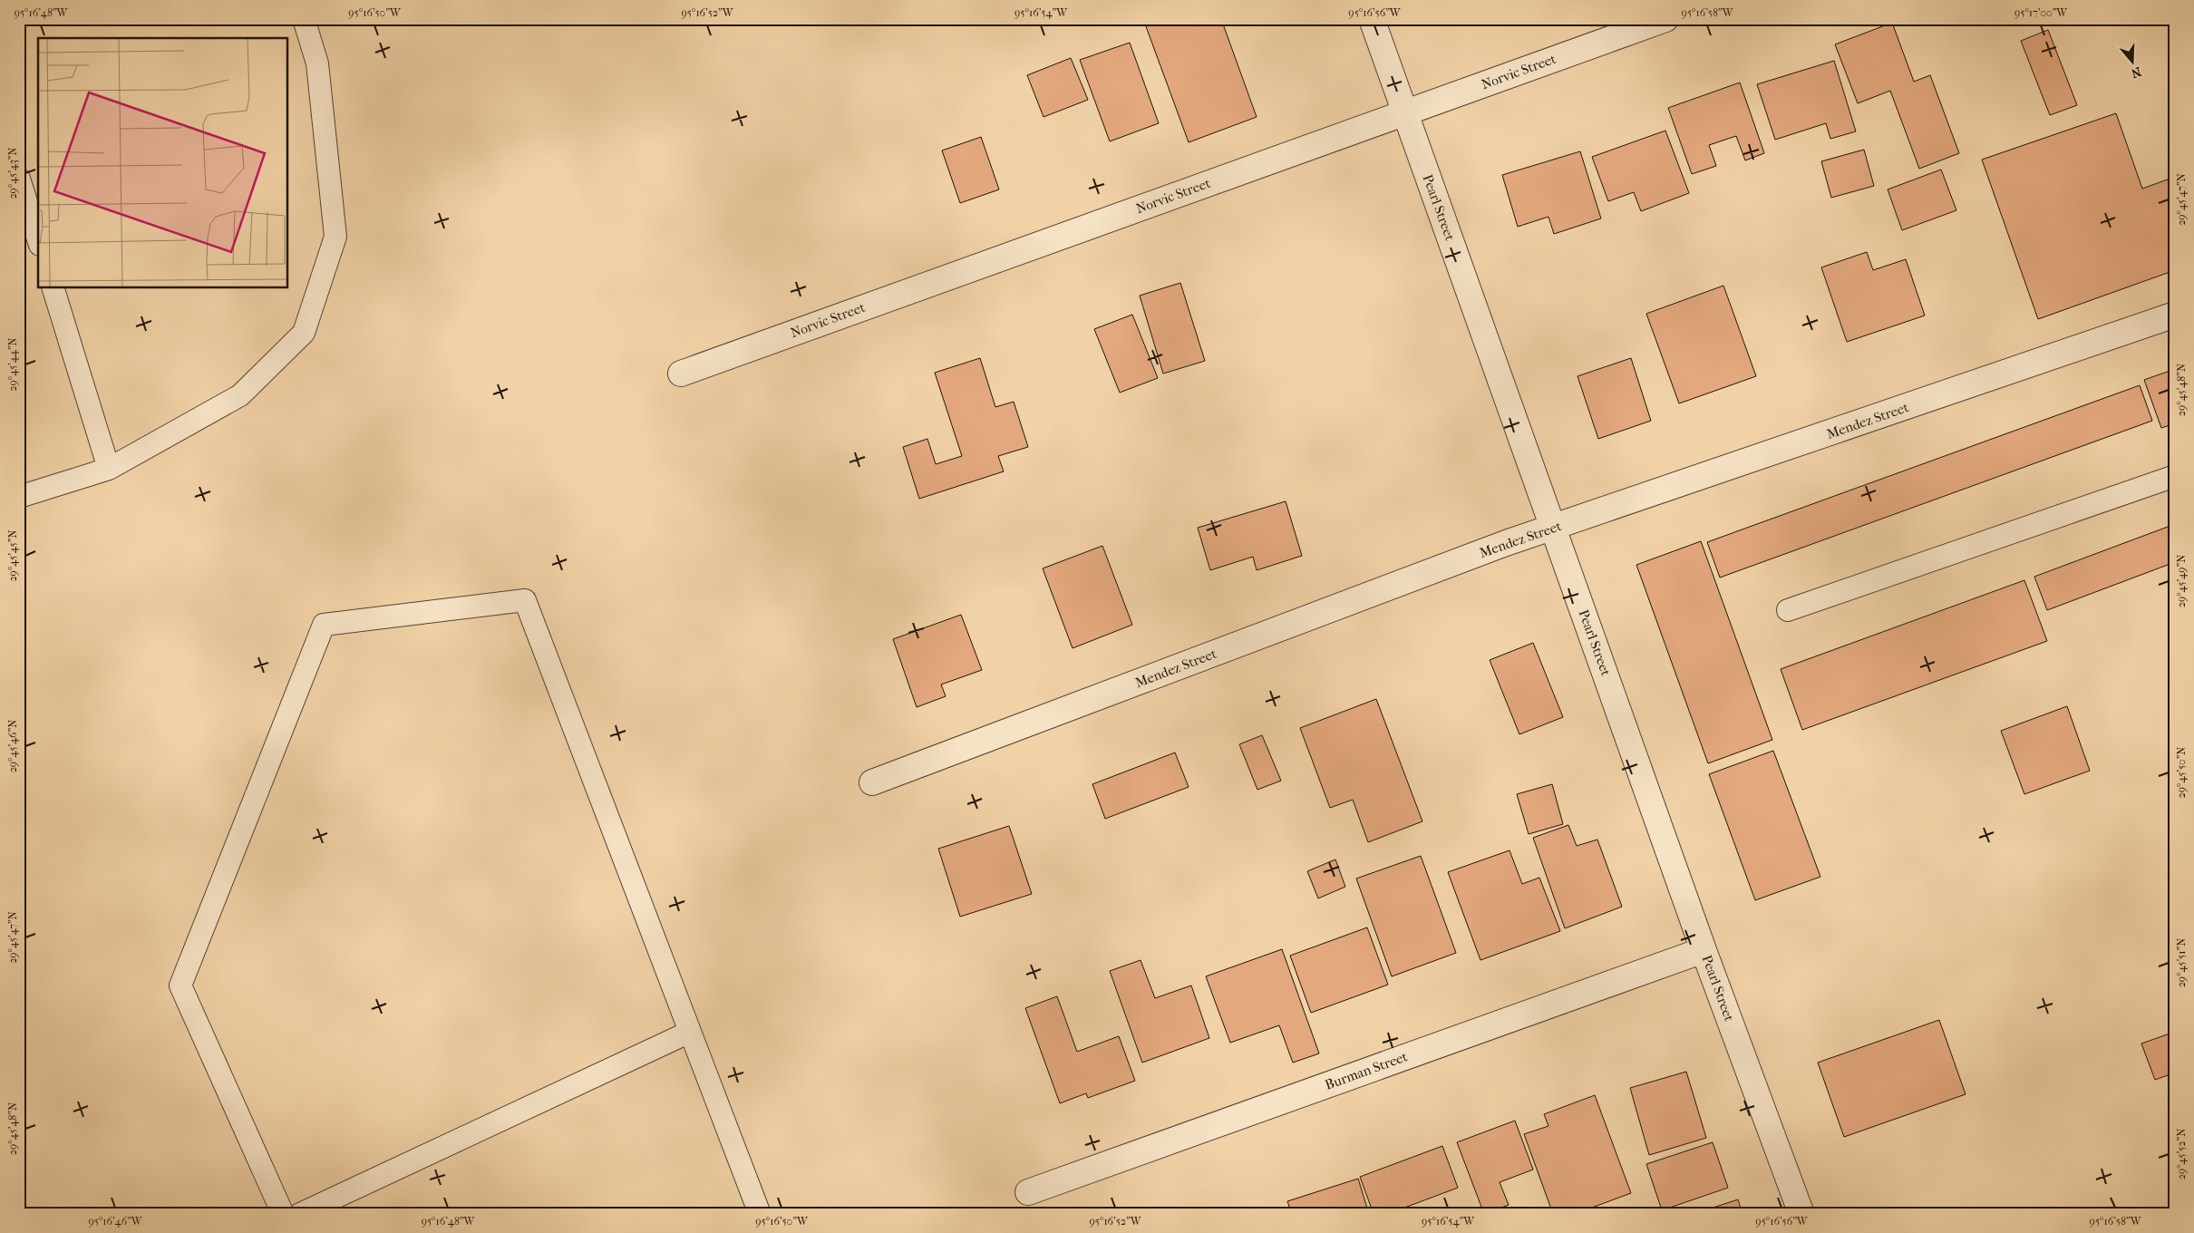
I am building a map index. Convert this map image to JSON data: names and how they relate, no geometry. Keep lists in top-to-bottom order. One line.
{"streets":{"street":["Norvic Street","Pearl Street","Mendez Street","Burman Street"]},"crossings":[["Norvic Street","Pearl Street"],["Pearl Street","Mendez Street"],["Pearl Street","Burman Street"]],"north":"bottom","coordinates":["95°16'48\"W","95°16'50\"W","95°16'52\"W","95°16'54\"W","95°16'56\"W","95°16'58\"W","95°17'00\"W","29°45'43\"N","29°45'47\"N","29°45'44\"N","29°45'48\"N","29°45'45\"N","29°45'49\"N","29°45'46\"N","29°45'50\"N","29°45'51\"N","29°45'52\"N","95°16'46\"W"]}
